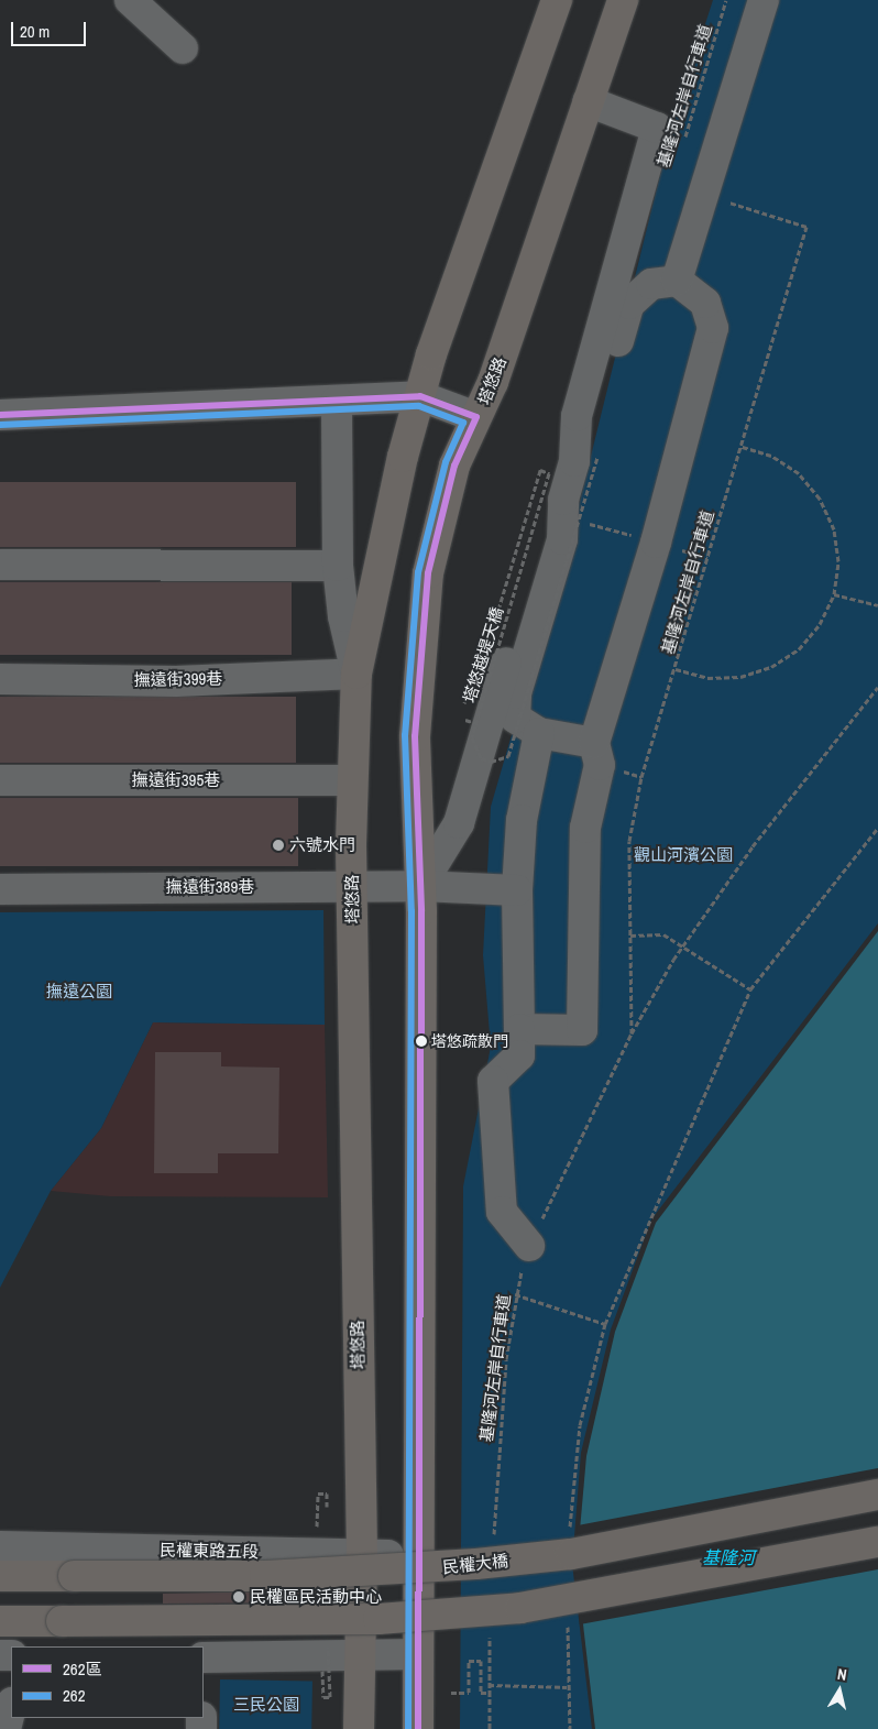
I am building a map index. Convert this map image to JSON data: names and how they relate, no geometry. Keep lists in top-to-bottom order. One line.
{"streets":{"main road":["塔悠路","民權大橋"],"street":["撫遠街399巷","撫遠街395巷","撫遠街389巷","民權東路五段"],"path":["基隆河左岸自行車道","塔悠越堤天橋"]},"crossings":[["塔悠路","撫遠街399巷"],["塔悠路","撫遠街395巷"],["塔悠路","撫遠街389巷"],["塔悠路","民權東路五段"]],"water":["基隆河"],"parks":["觀山河濱公園","撫遠公園","三民公園"],"places":["六號水門","塔悠疏散門","民權區民活動中心"],"lines":["transit line 262區","transit line 262"],"legend":["262區","262"],"scale_bar":"20 m","north":"top"}
